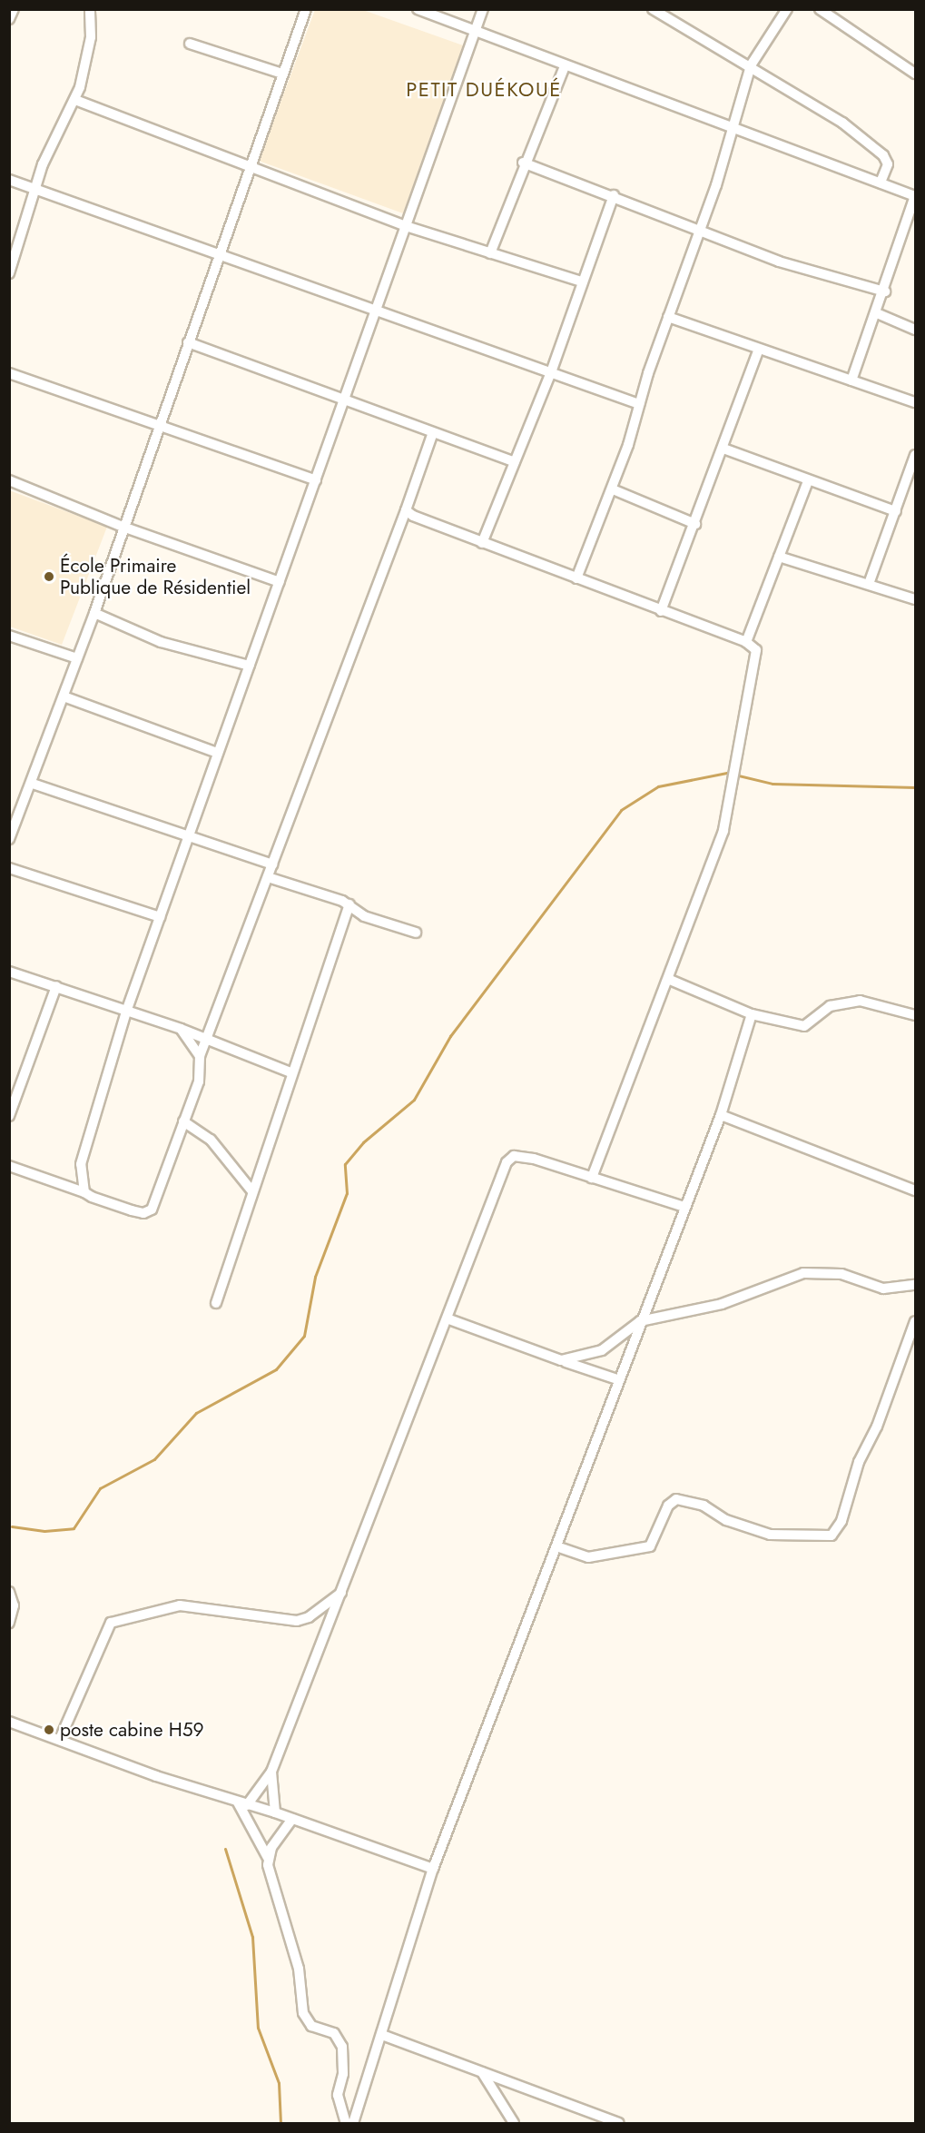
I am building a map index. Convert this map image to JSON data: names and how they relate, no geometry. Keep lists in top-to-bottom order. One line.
{"districts":["PETIT DUÉKOUÉ"],"places":["École Primaire Publique de Résidentiel","poste cabine H59"]}
